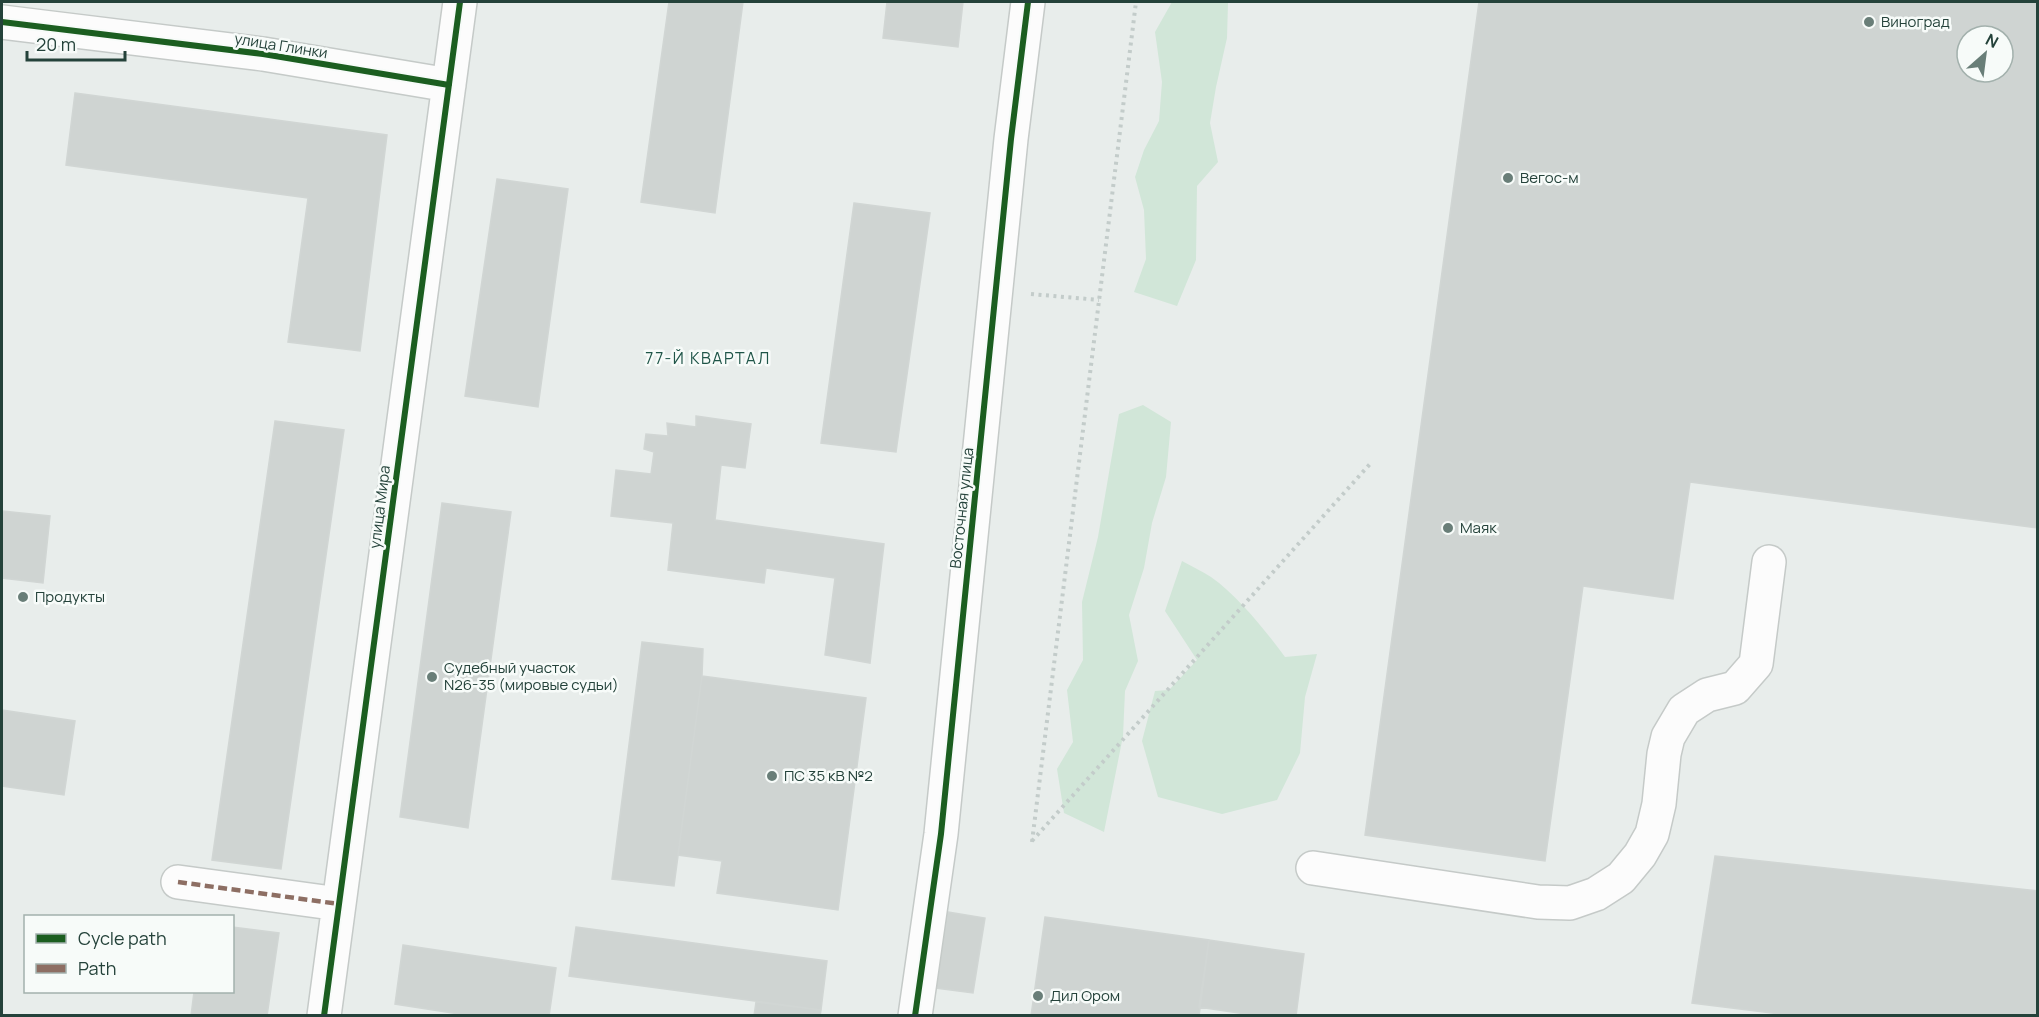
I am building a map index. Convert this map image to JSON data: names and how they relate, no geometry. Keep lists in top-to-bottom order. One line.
{"streets":{"street":["улица Глинки","улица Мира","Восточная улица"]},"crossings":[["улица Глинки","улица Мира"]],"districts":["77-Й КВАРТАЛ"],"places":["Виноград","Вегос-м","Маяк","Продукты","Судебный участок N26-35 (мировые судьи)","ПС 35 кВ №2","Дил Ором"],"legend":["Cycle path","Path"],"scale_bar":"20 m","north":"top right"}
